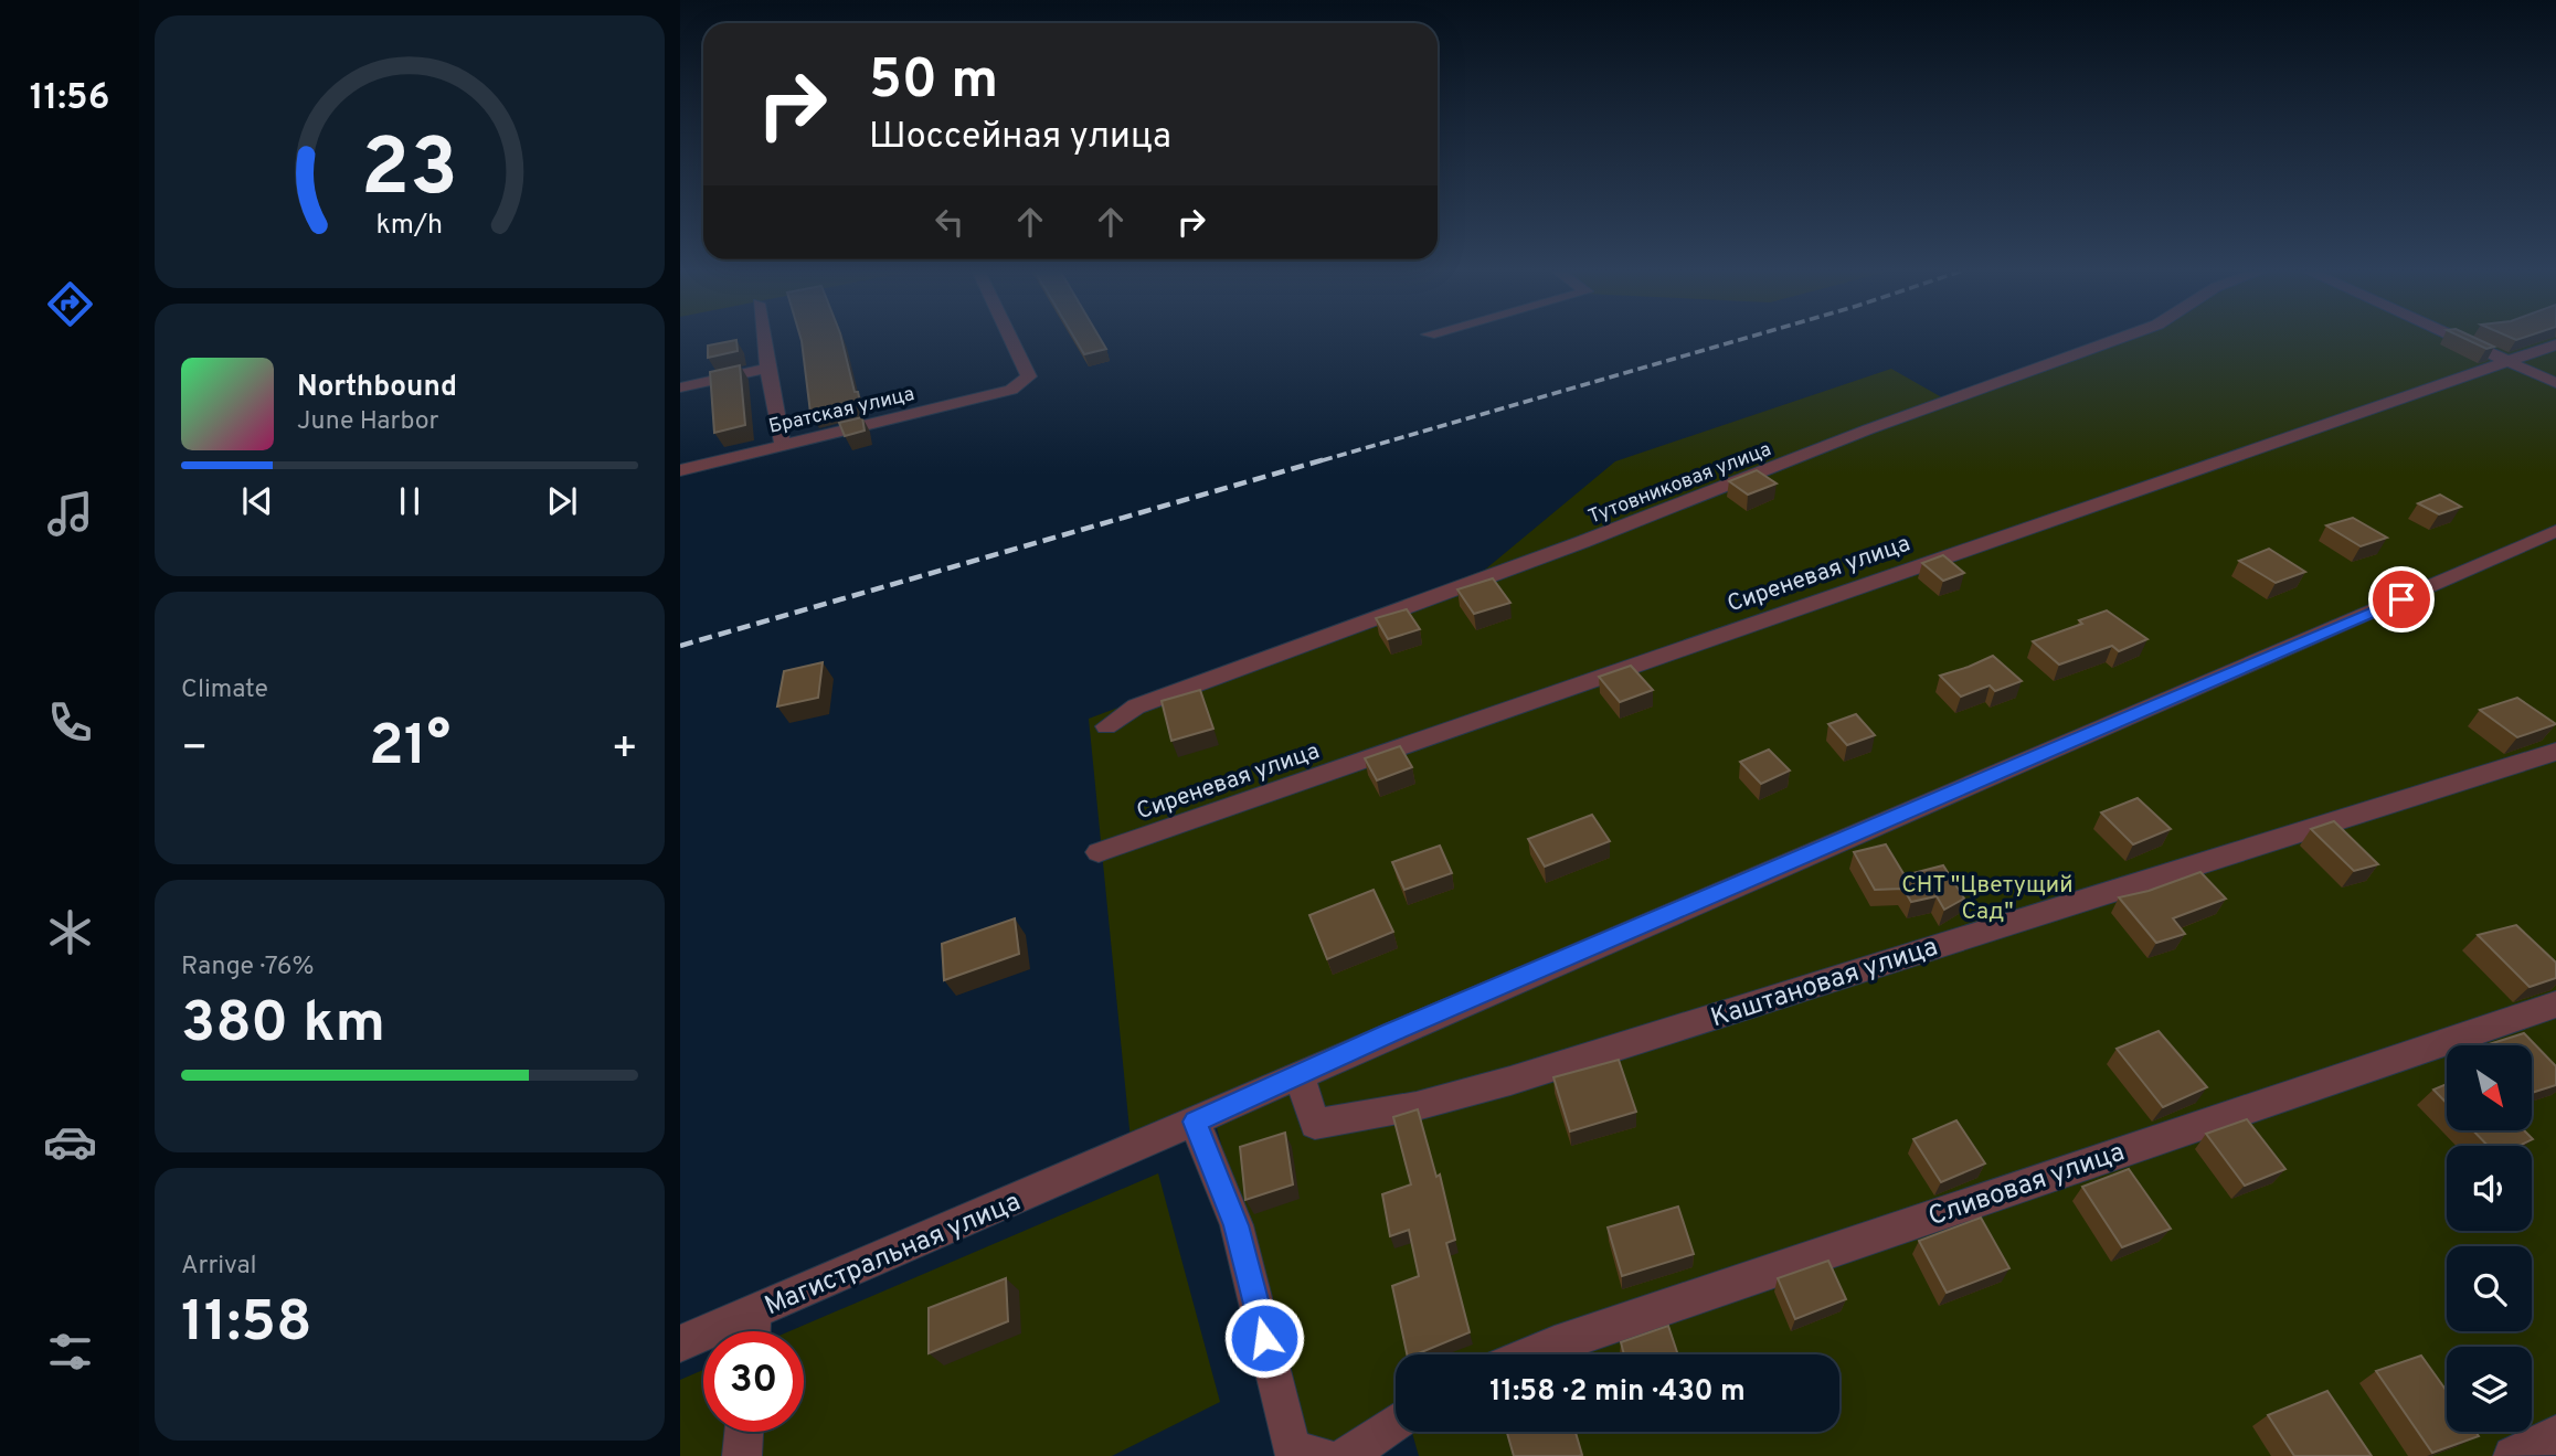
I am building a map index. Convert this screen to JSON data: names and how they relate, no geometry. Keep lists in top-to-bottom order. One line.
{"streets":{"street":["Братская улица","Тутовниковая улица","Сиреневая улица","Каштановая улица","Сливовая улица","Магистральная улица"]},"crossings":[["Каштановая улица","Магистральная улица"]],"parks":["СНТ \"Цветущий Сад\""],"north":"bottom right","page":{"tabs":"11:56","turn":["50 m","Шоссейная улица"],"song":["Northbound","June Harbor"],"tile":["Climate",["Range · 76%","380 km"],["Arrival","11:58"]],"heat":["−","21°","+"],"limit":"30","trip":"11:58 · 2 min · 430 m","gauge":["23","km/h"]}}
